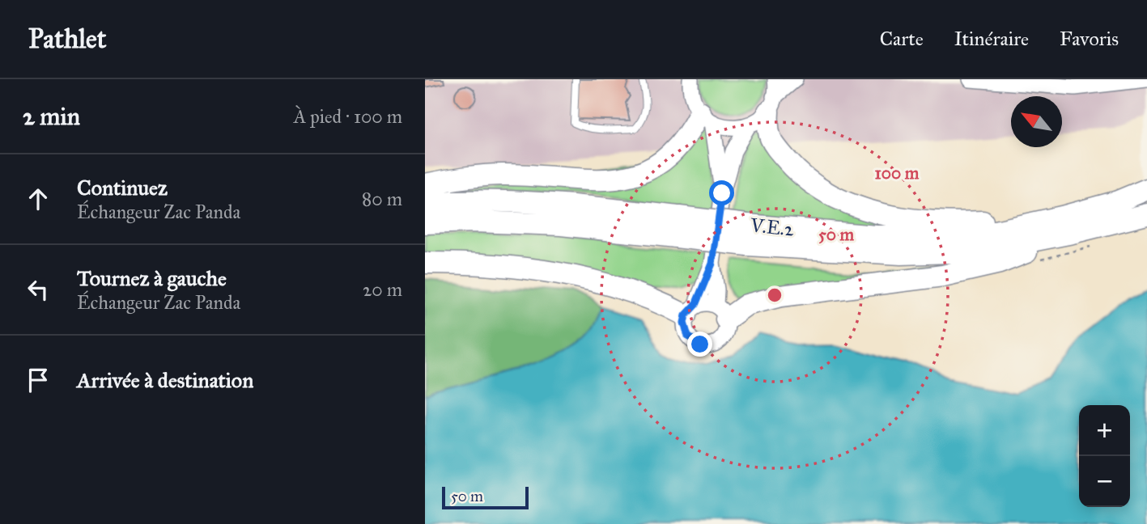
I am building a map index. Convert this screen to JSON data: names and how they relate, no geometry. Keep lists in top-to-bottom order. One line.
{"streets":{"highway":["V.E.2"]},"scale_bar":"50 m","north":"top left","page":{"header":"Pathlet","nav":["Carte","Itinéraire","Favoris"],"heading":["2 min","À pied · 100 m"],"list":[["Continuez","Échangeur Zac Panda","80 m"],["Tournez à gauche","Échangeur Zac Panda","20 m"],"Arrivée à destination"],"map_buttons":["+","−"],"scale":"50 m"},"rings":["100 m","50 m"]}
